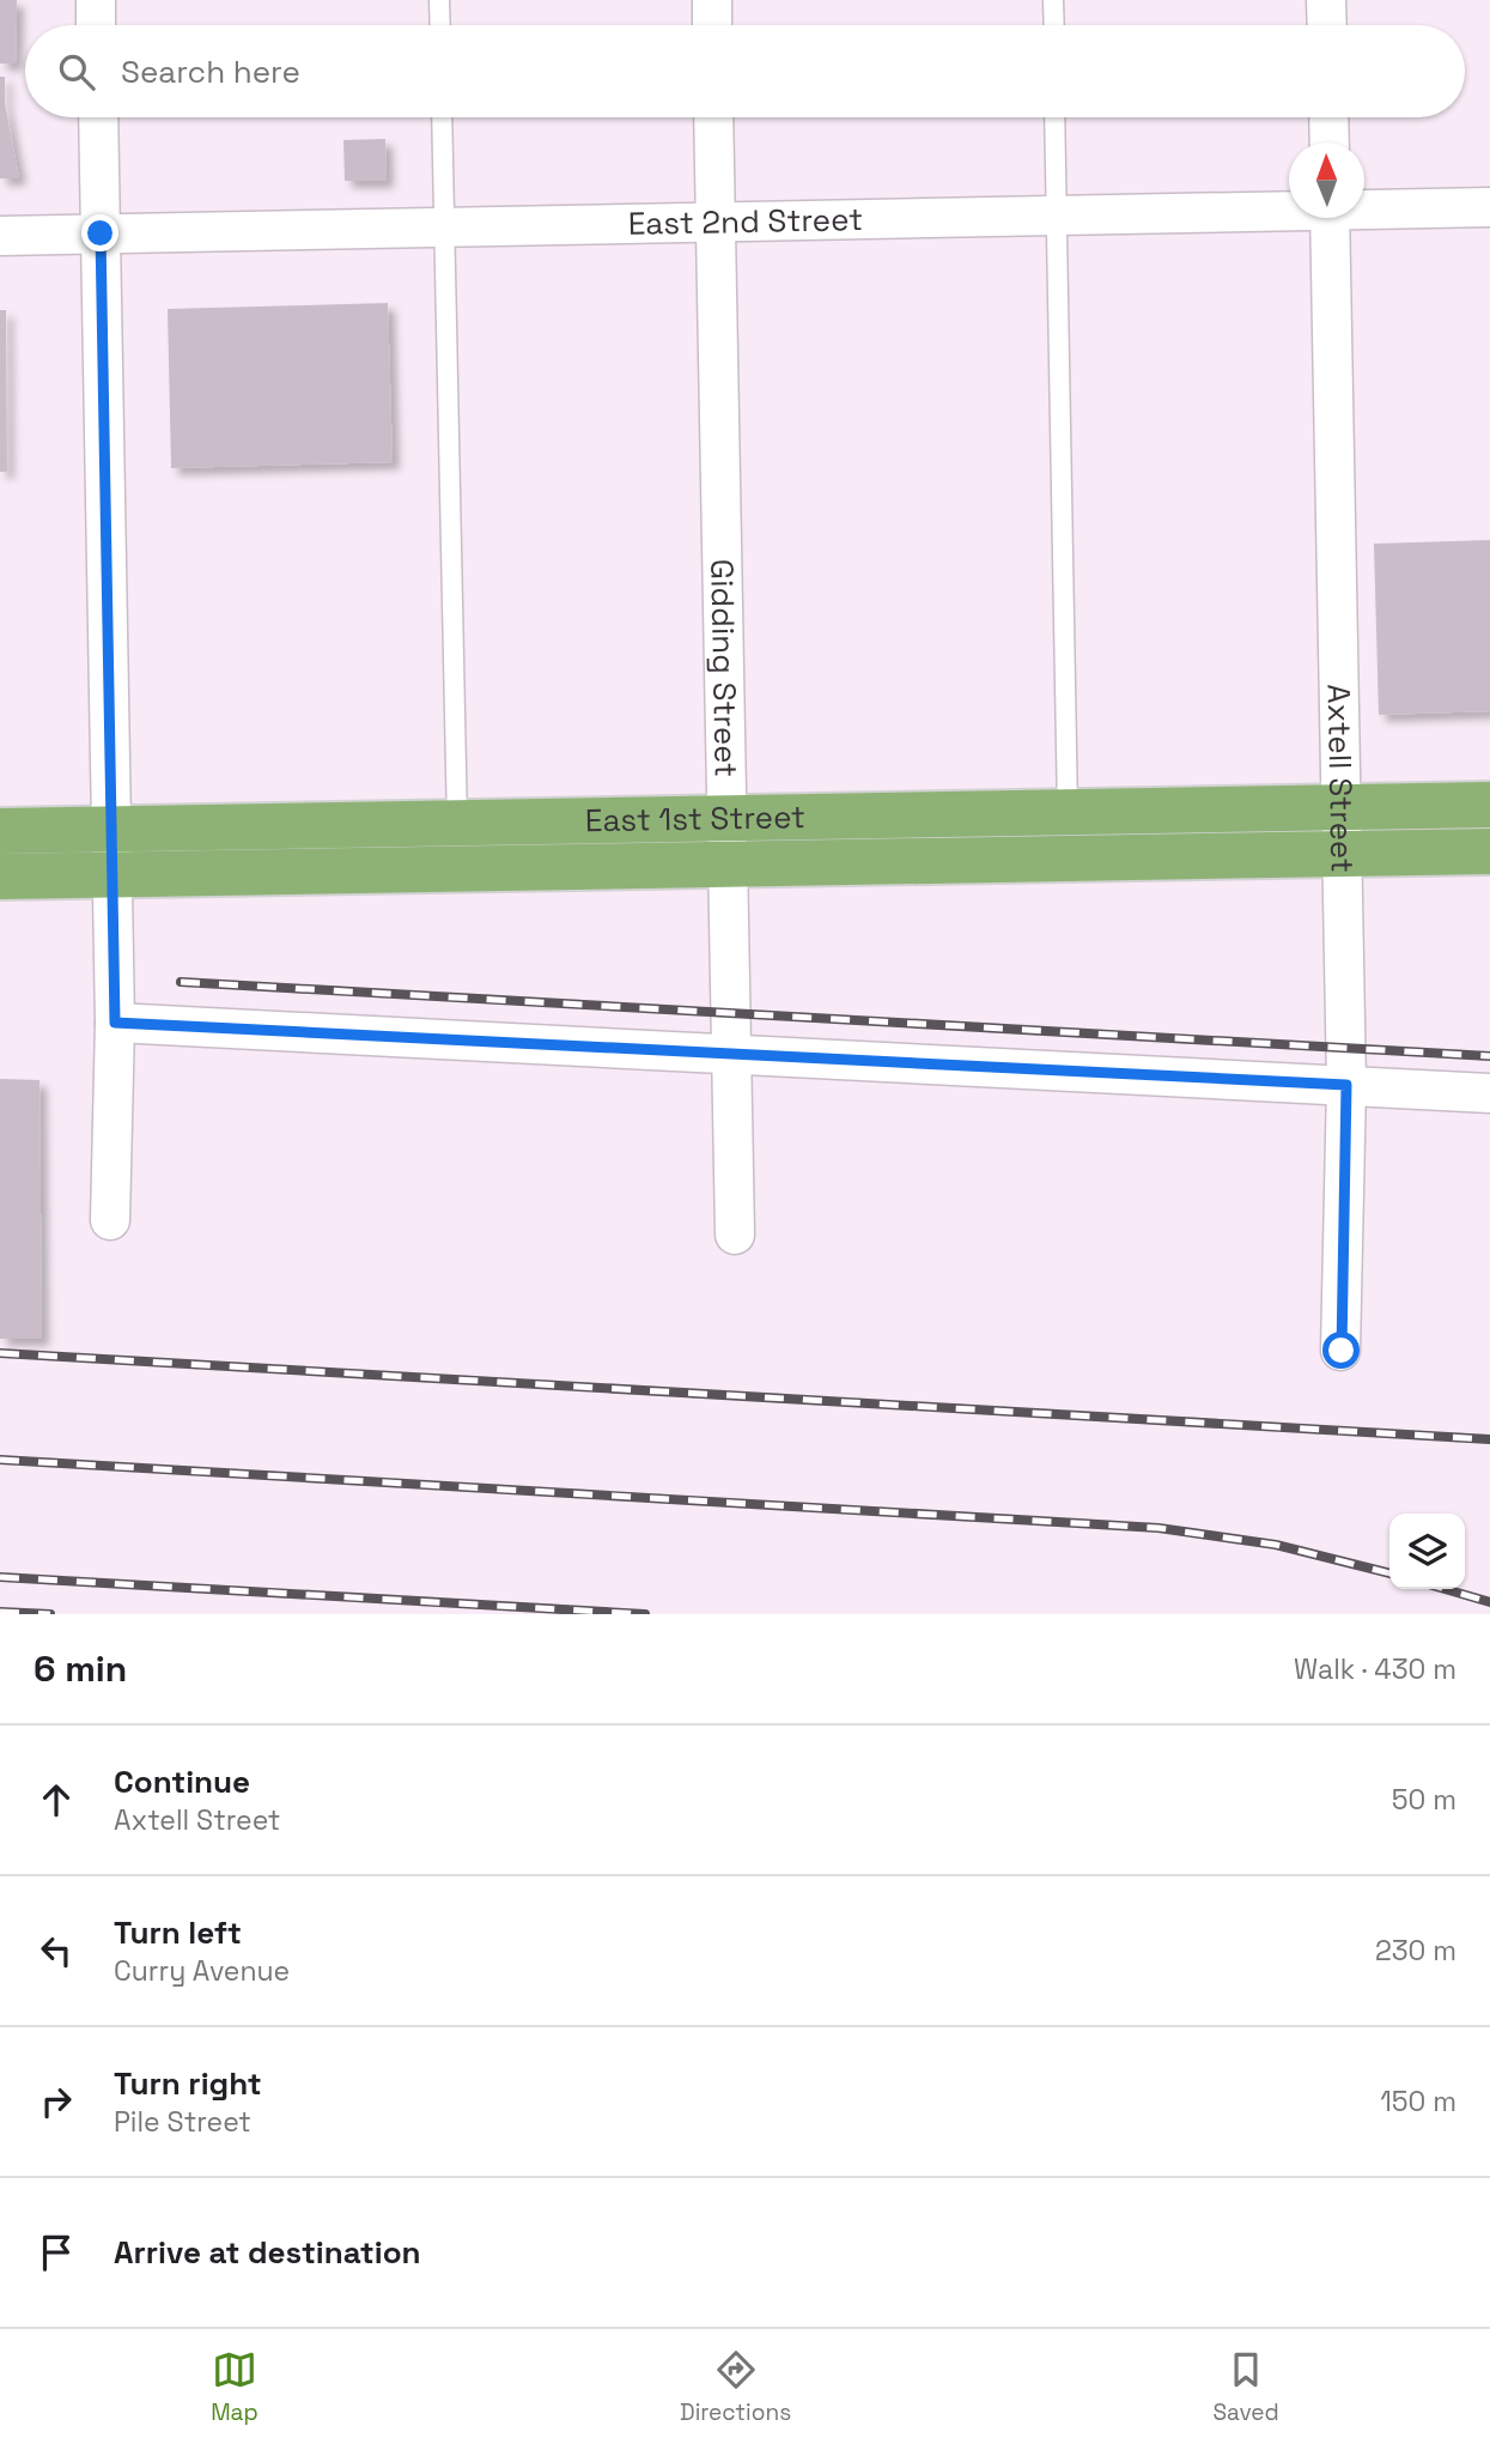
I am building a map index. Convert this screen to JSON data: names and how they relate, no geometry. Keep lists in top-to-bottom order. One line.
{"streets":{"highway":["East 1st Street"],"street":["East 2nd Street","Gidding Street","Axtell Street"]},"crossings":[["East 2nd Street","Gidding Street"],["Gidding Street","East 1st Street"],["Axtell Street","East 1st Street"]],"north":"top","page":{"search":"Search here","heading":["6 min","Walk · 430 m"],"list":[["Continue","Axtell Street","50 m"],["Turn left","Curry Avenue","230 m"],["Turn right","Pile Street","150 m"],"Arrive at destination"],"nav":["Map","Directions","Saved"]}}
